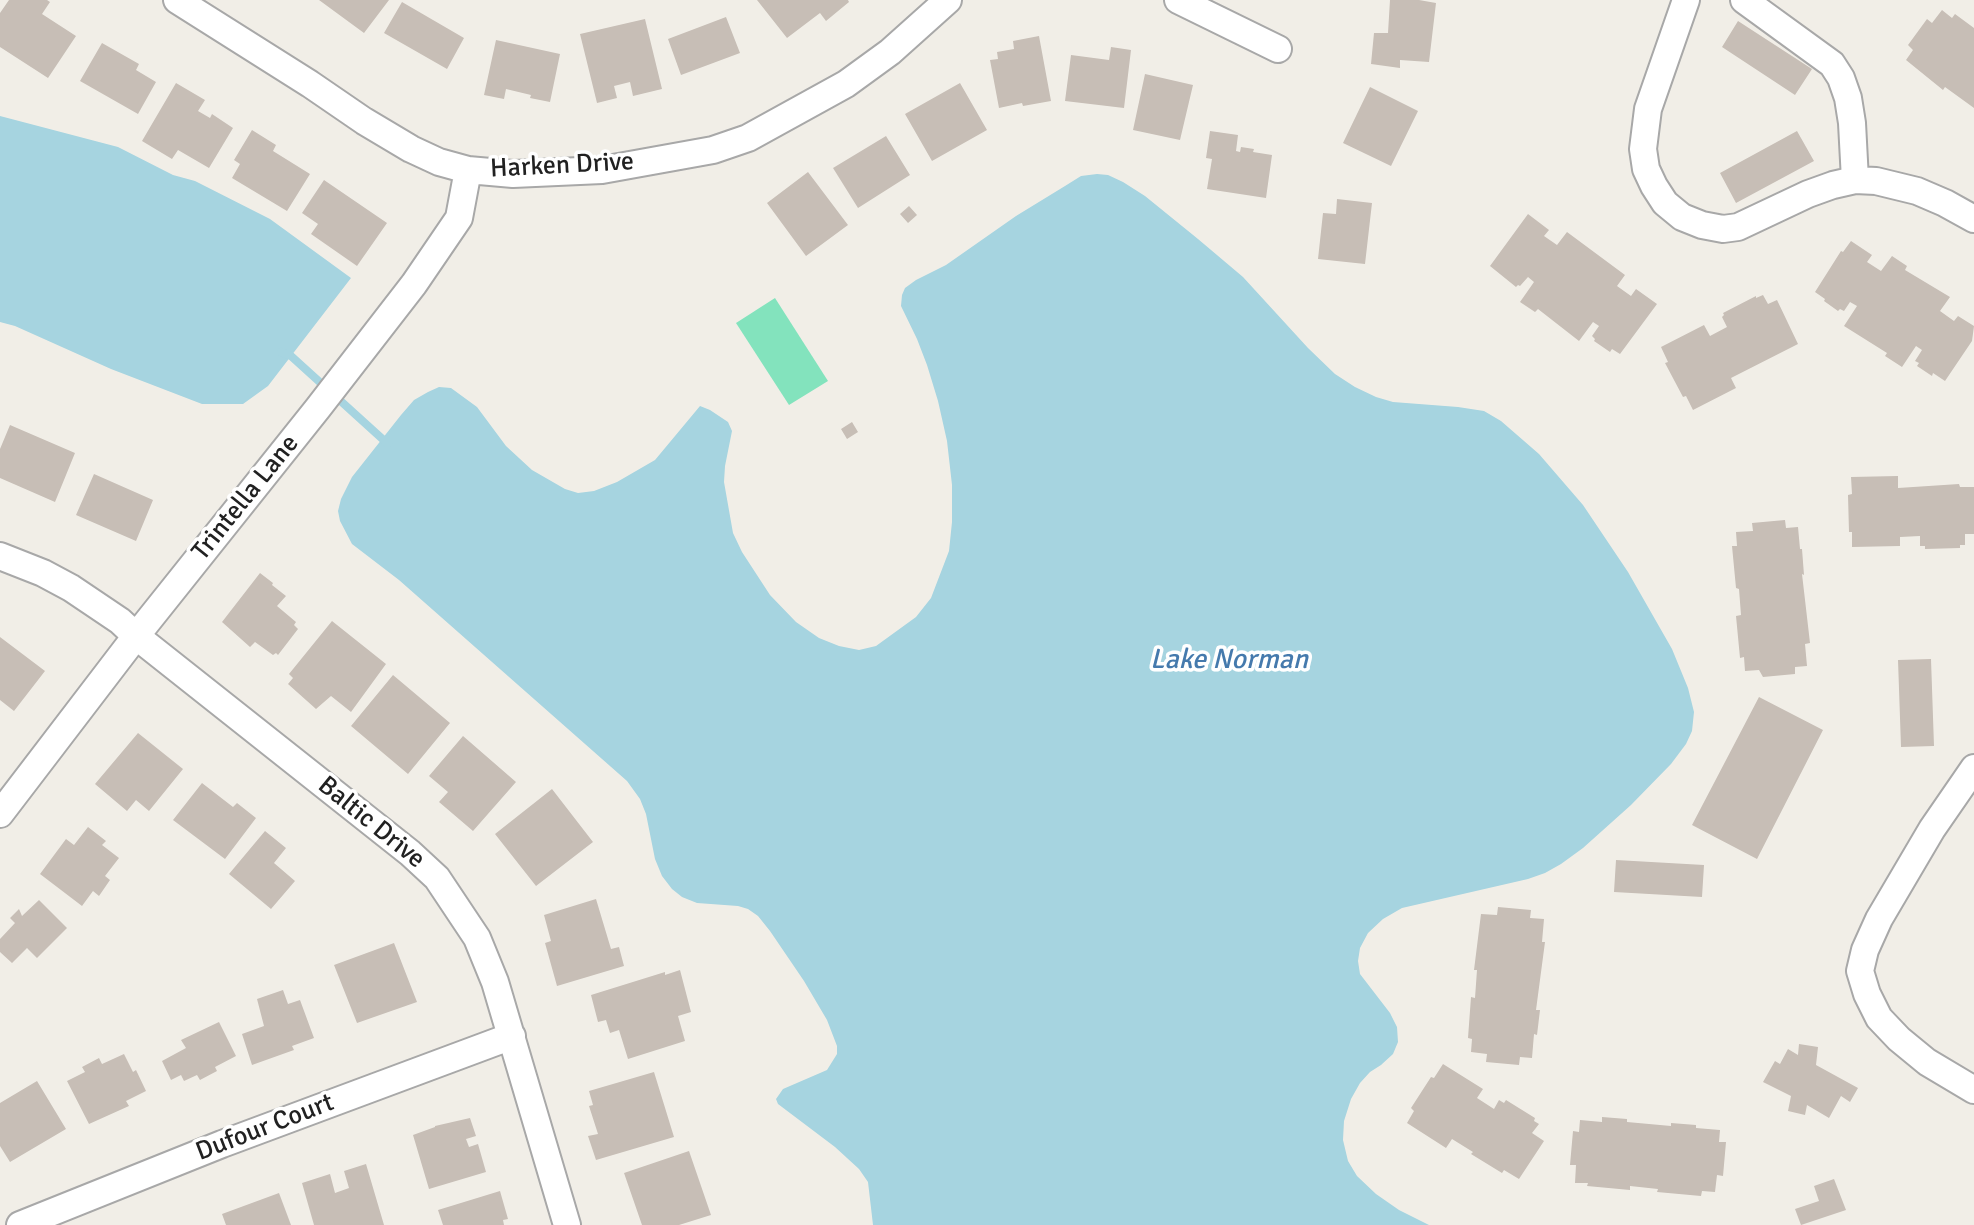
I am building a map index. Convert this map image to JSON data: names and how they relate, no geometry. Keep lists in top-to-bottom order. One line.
{"streets":{"street":["Harken Drive","Trintella Lane","Baltic Drive","Dufour Court"]},"crossings":[["Harken Drive","Trintella Lane"],["Trintella Lane","Baltic Drive"],["Baltic Drive","Dufour Court"]],"water":["Lake Norman"]}
